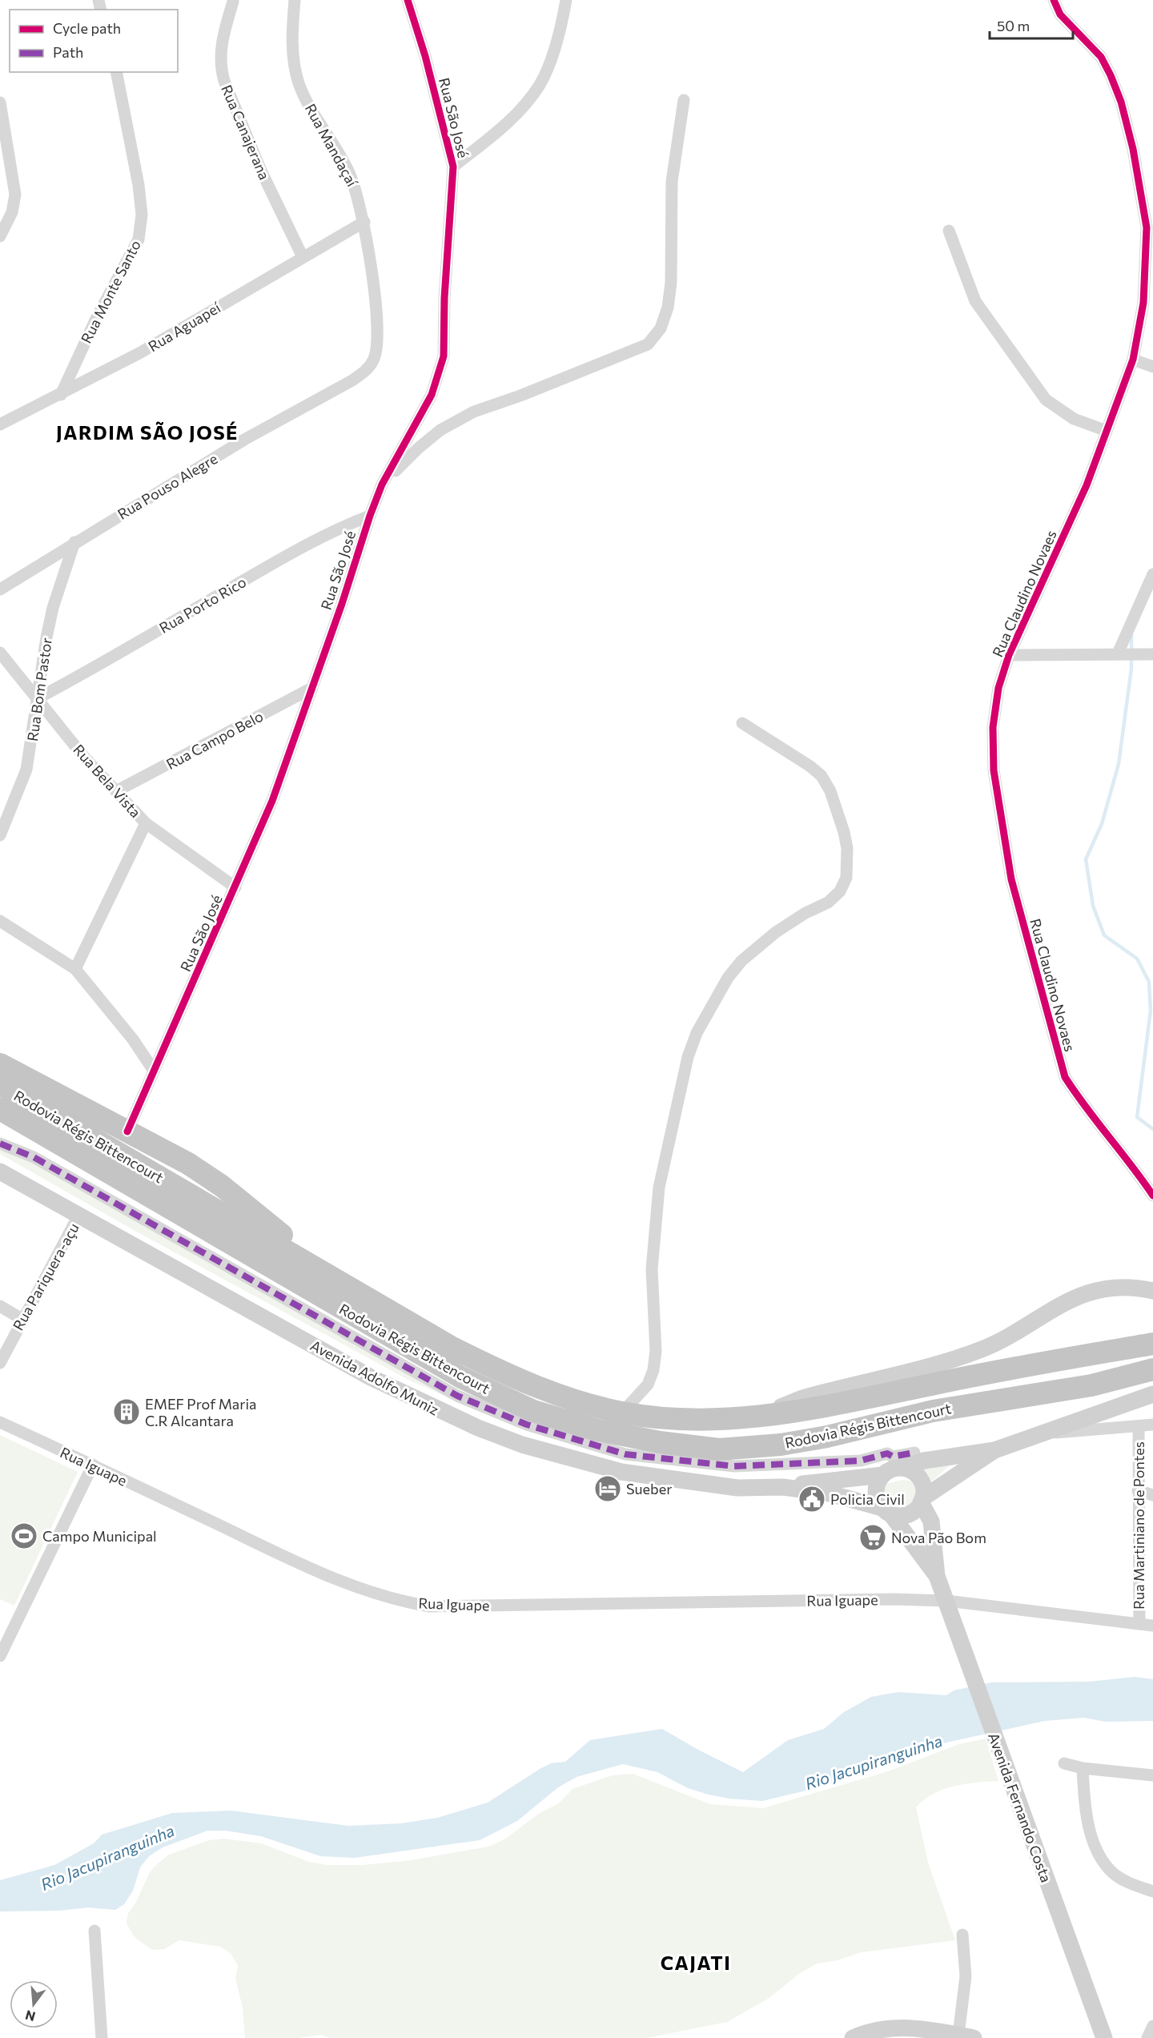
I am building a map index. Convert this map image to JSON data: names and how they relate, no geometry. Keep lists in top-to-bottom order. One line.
{"streets":{"highway":["Rodovia Régis Bittencourt"],"street":["Rua São José","Rua Canajerana","Rua Mandaçaí","Rua Monte Santo","Rua Aguapeí","Rua Pouso Alegre","Rua Claudino Novaes","Rua Porto Rico","Rua Bom Pastor","Rua Campo Belo","Rua Bela Vista","Rua Pariquera-açu","Avenida Adolfo Muniz","Rua Iguape","Rua Martiniano de Pontes","Avenida Fernando Costa"]},"crossings":[["Rua São José","Rua Porto Rico"],["Rua São José","Rua Campo Belo"],["Rua São José","Rua Bela Vista"],["Rua Canajerana","Rua Aguapeí"],["Rua Mandaçaí","Rua Aguapeí"],["Rua Mandaçaí","Rua Pouso Alegre"],["Rua Monte Santo","Rua Aguapeí"],["Rua Pouso Alegre","Rua Bom Pastor"],["Rua Porto Rico","Rua Bom Pastor"],["Rua Porto Rico","Rua Bela Vista"],["Rua Bom Pastor","Rua Bela Vista"],["Rua Campo Belo","Rua Bela Vista"],["Rua Pariquera-açu","Avenida Adolfo Muniz"],["Rua Iguape","Rua Martiniano de Pontes"],["Rua Iguape","Avenida Fernando Costa"]],"districts":["JARDIM SÃO JOSÉ","CAJATI"],"water":["Rio Jacupiranguinha"],"places":{"building":["EMEF Prof Maria C.R Alcantara"],"hotel":["Sueber"],"public building":["Policia Civil"],"sports":["Campo Municipal"],"supermarket":["Nova Pão Bom"]},"legend":["Cycle path","Path"],"scale_bar":"50 m","north":"bottom"}
